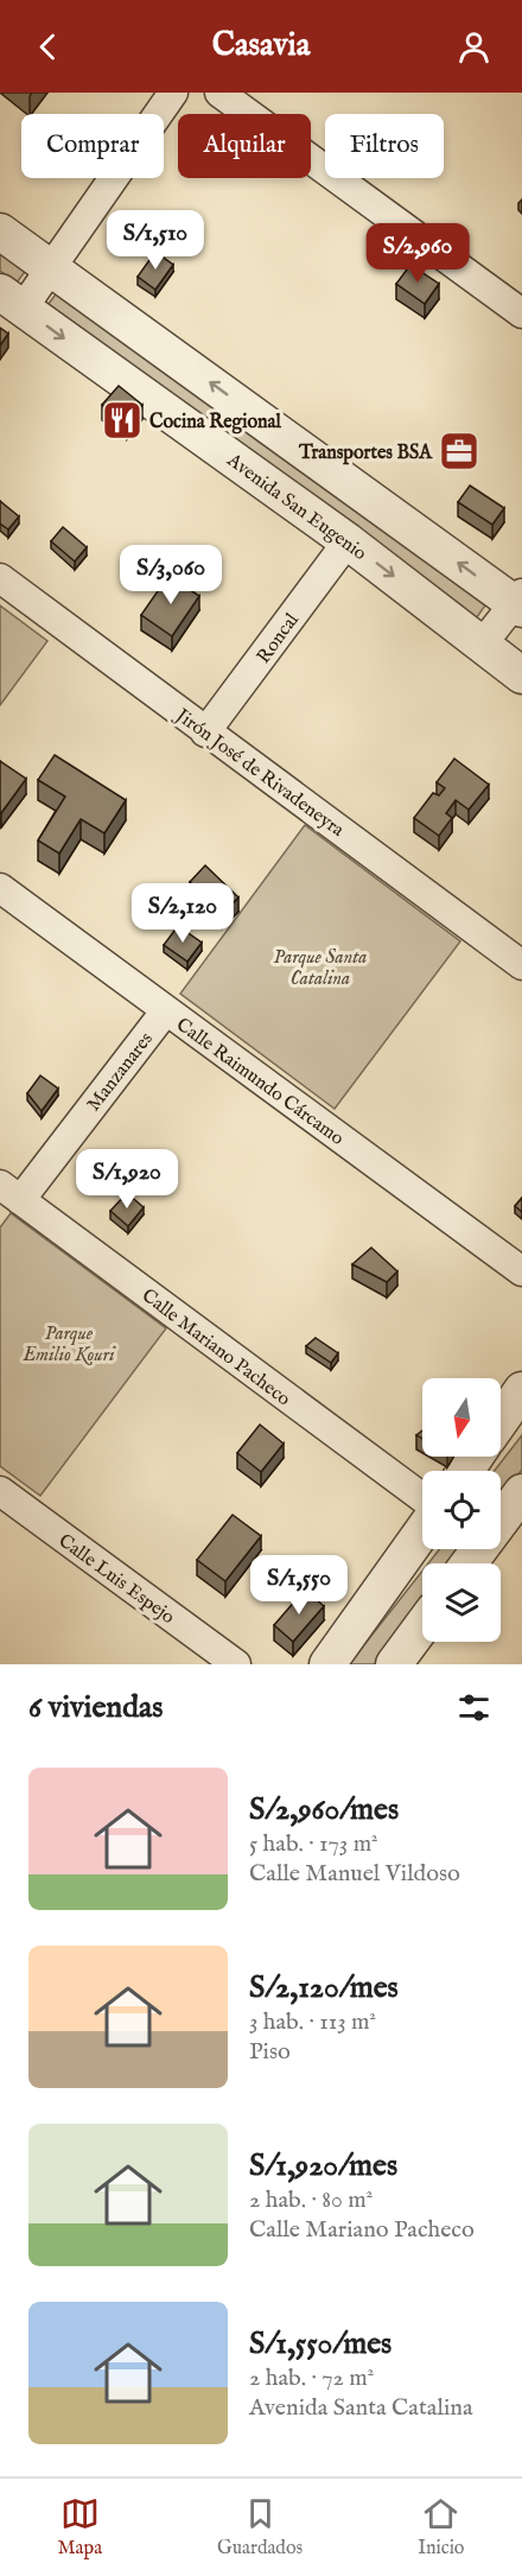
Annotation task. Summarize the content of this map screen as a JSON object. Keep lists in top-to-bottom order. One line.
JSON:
{"streets":{"street":["Avenida San Eugenio","Roncal","Jirón José de Rivadeneyra","Manzanares","Calle Raimundo Cárcamo","Calle Mariano Pacheco","Calle Luis Espejo"]},"crossings":[["Avenida San Eugenio","Roncal"],["Roncal","Jirón José de Rivadeneyra"],["Manzanares","Calle Raimundo Cárcamo"],["Manzanares","Calle Mariano Pacheco"]],"parks":["Parque Santa Catalina","Parque Emilio Kouri"],"places":{"restaurant":["Cocina Regional"],"office":["Transportes BSA"]},"north":"bottom","page":{"header":"Casavia","chip":["Comprar","Alquilar","Filtros"],"price":["S/1,510","S/2,960","S/3,060","S/2,120","S/1,920","S/1,550"],"heading":"6 viviendas","list":[{"name":"S/2,960/mes","note":"5 hab. · 173 m² · Calle Manuel Vildoso"},{"name":"S/2,120/mes","note":"3 hab. · 113 m² · Piso"},{"name":"S/1,920/mes","note":"2 hab. · 80 m² · Calle Mariano Pacheco"},{"name":"S/1,550/mes","note":"2 hab. · 72 m² · Avenida Santa Catalina"}],"tabs":["Mapa","Guardados","Inicio"]}}
